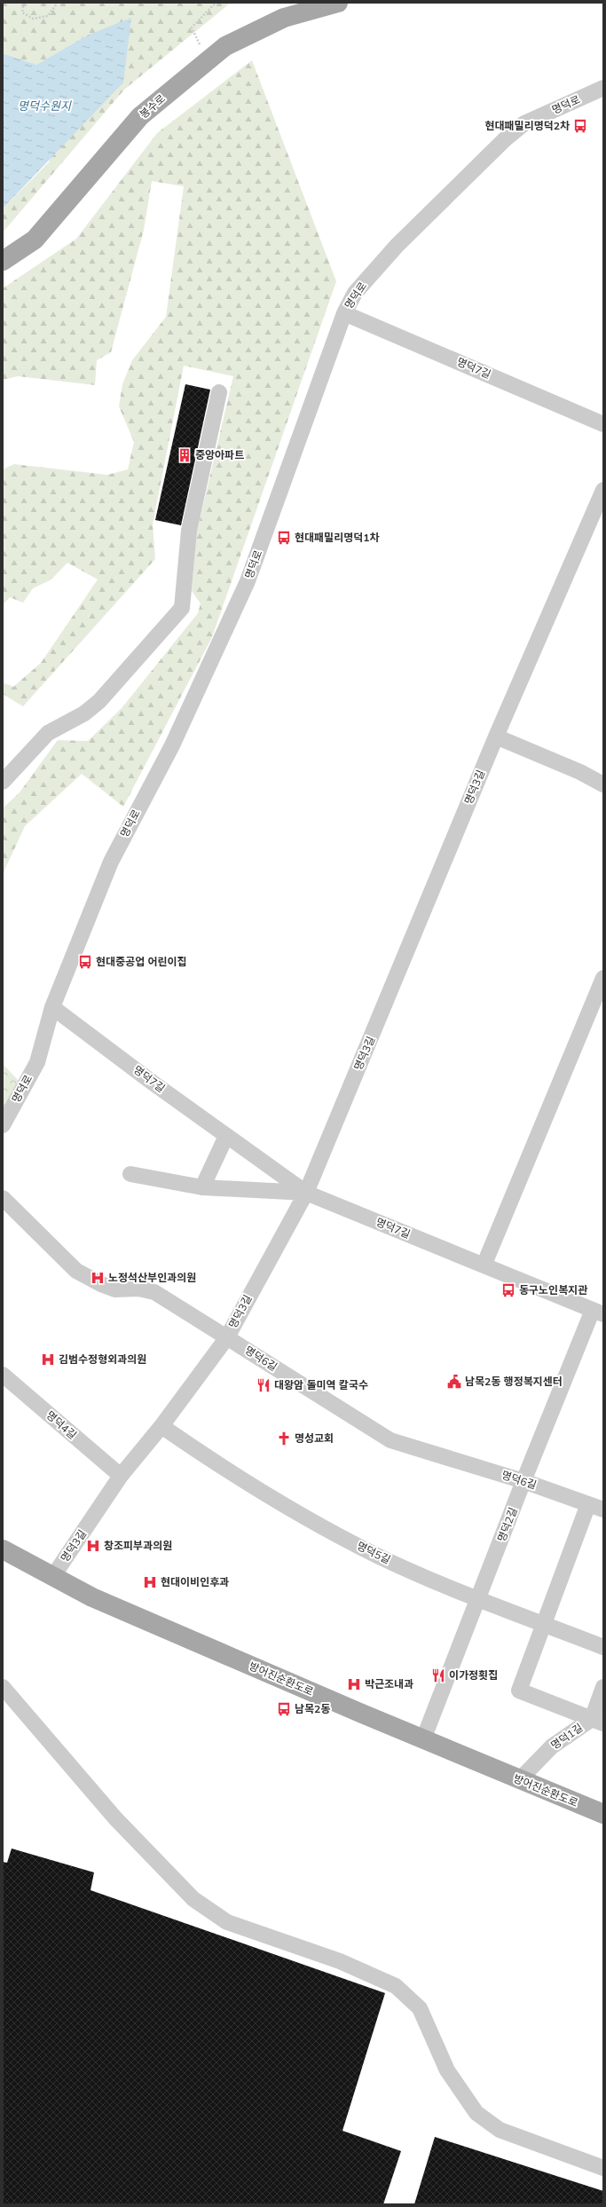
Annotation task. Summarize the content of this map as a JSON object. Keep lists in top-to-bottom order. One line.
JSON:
{"streets":{"main road":["봉수로","방어진순환도로"],"street":["명덕로","명덕7길","명덕3길","명덕6길","명덕4길","명덕2길","명덕5길","명덕1길"]},"crossings":[["명덕로","명덕7길"],["명덕7길","명덕3길"],["명덕3길","명덕6길"],["명덕3길","명덕4길"],["명덕3길","명덕5길"],["명덕3길","방어진순환도로"],["명덕6길","명덕2길"],["명덕2길","명덕5길"],["명덕2길","방어진순환도로"],["방어진순환도로","명덕1길"]],"water":["명덕수원지"],"places":{"bus stop":["현대패밀리명덕2차","현대패밀리명덕1차","현대중공업 어린이집","동구노인복지관","남목2동"],"building":["중앙아파트"],"hospital":["노정석산부인과의원","김범수정형외과의원","창조피부과의원","현대이비인후과","박근조내과"],"public building":["남목2동 행정복지센터"],"restaurant":["대왕암 돌미역 칼국수","이가정횟집"],"church":["명성교회"]}}
